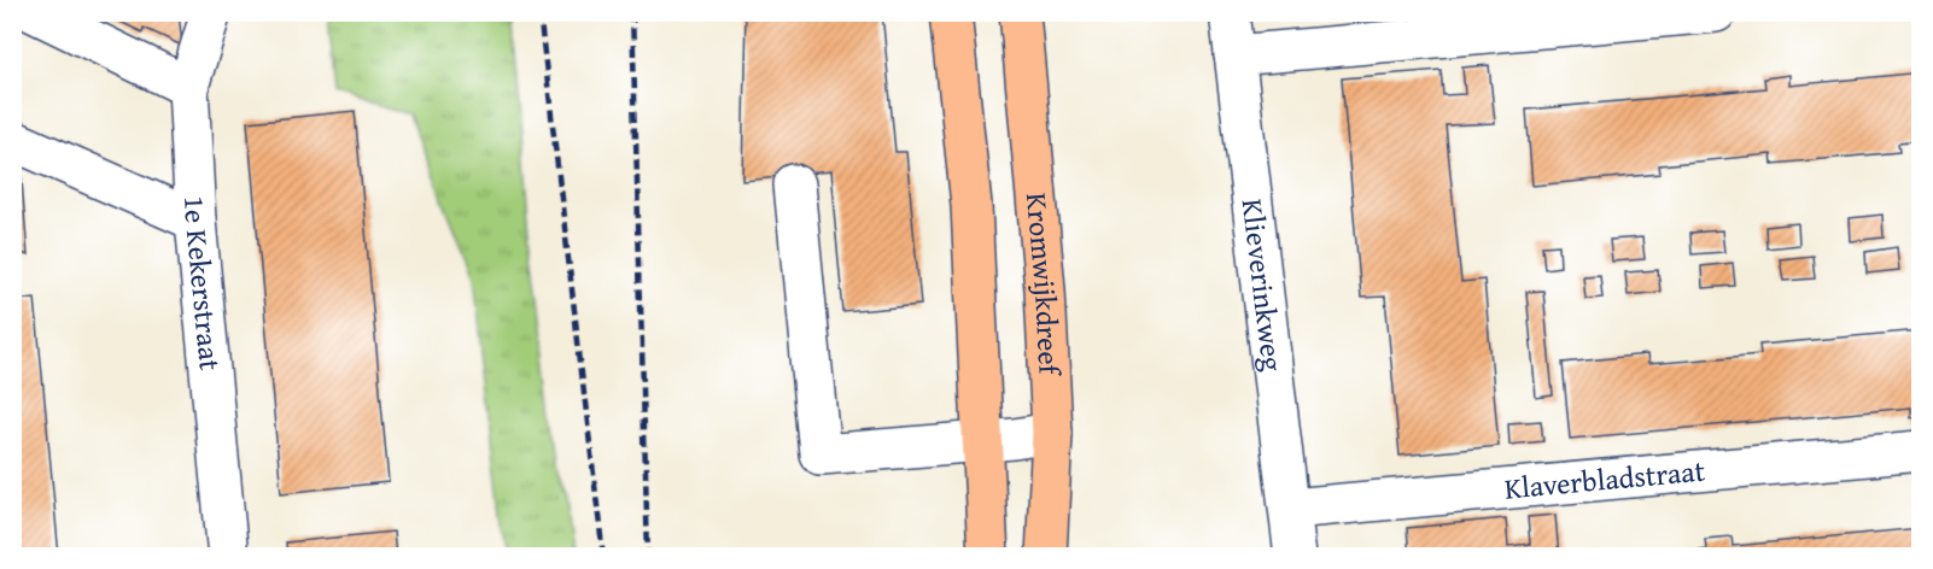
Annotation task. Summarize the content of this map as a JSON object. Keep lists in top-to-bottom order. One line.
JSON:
{"streets":{"main road":["Kromwijkdreef"],"street":["1e Kekerstraat","Klieverinkweg","Klaverbladstraat"]},"crossings":[["Klieverinkweg","Klaverbladstraat"]]}
